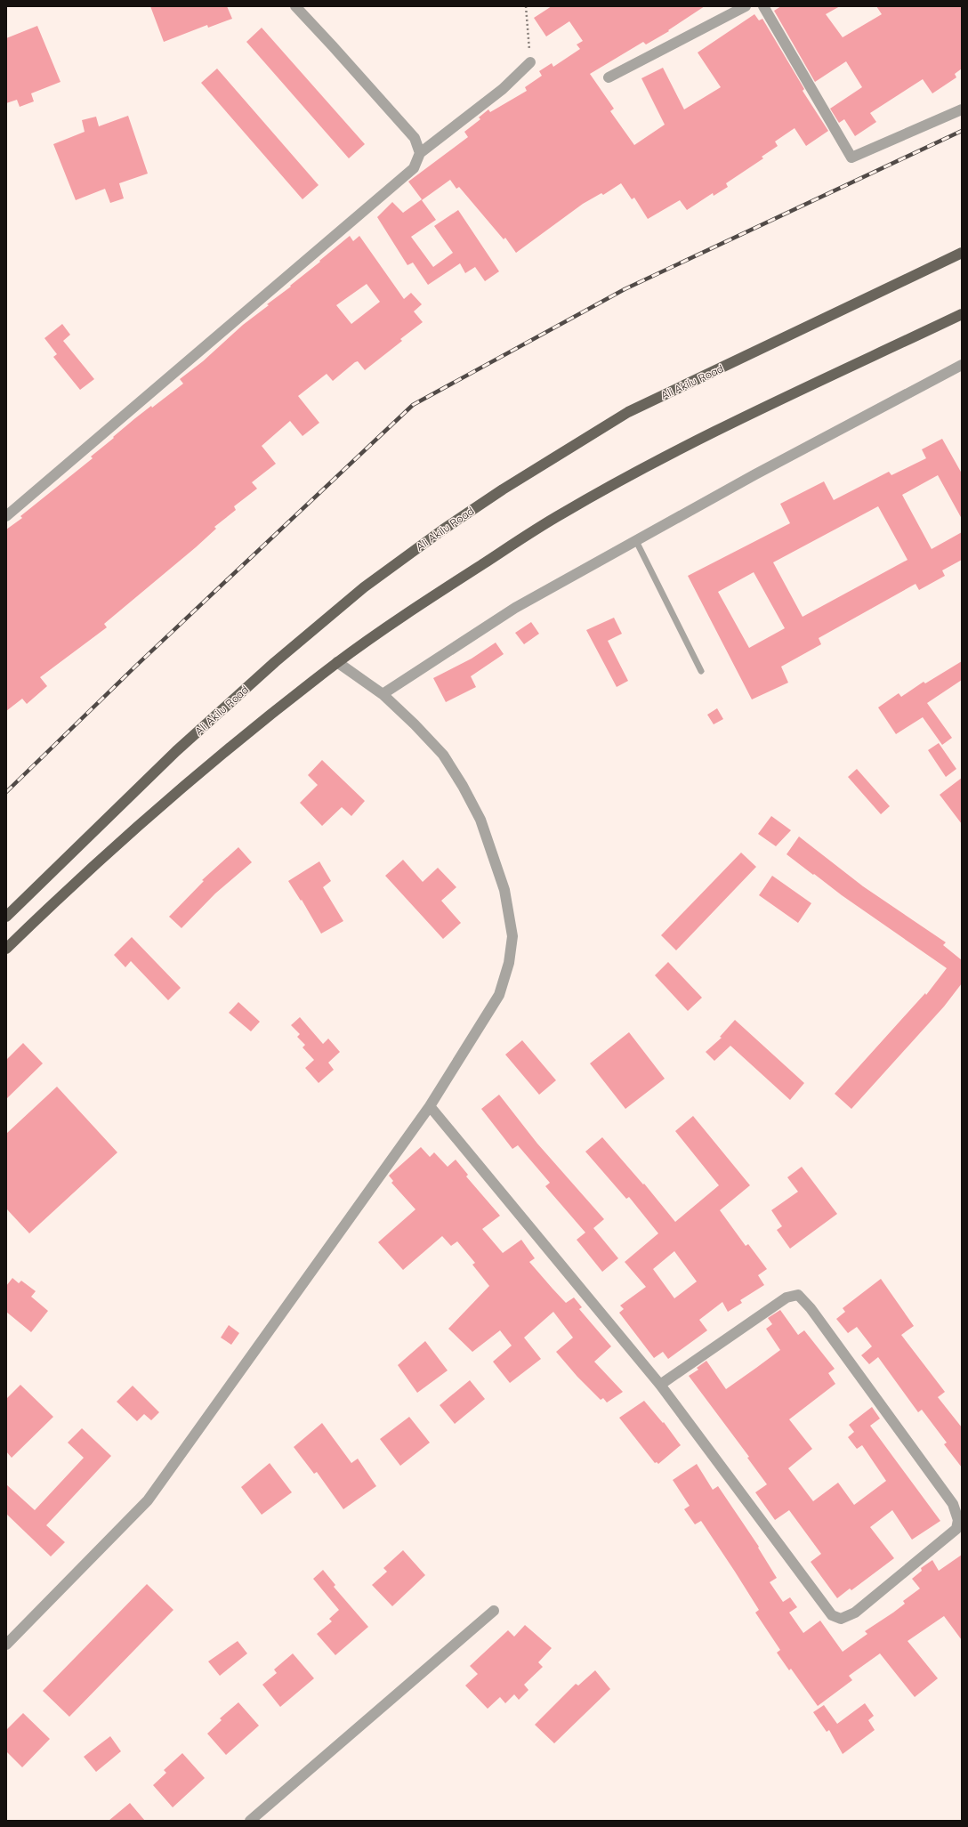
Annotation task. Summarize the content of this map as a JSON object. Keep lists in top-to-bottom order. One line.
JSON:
{"streets":{"main road":["Ali Akilu Road"]}}
